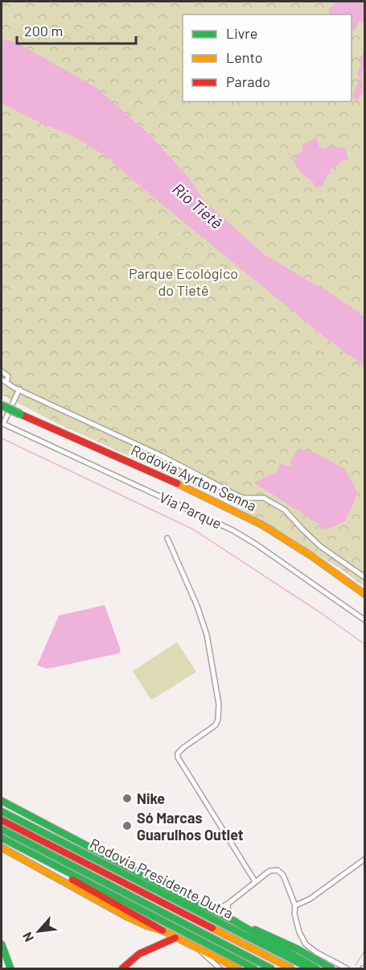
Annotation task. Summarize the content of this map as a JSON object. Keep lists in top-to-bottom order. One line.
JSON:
{"streets":{"main road":["Rodovia Ayrton Senna","Rodovia Presidente Dutra"],"street":["Via Parque"]},"water":["Rio Tietê"],"parks":["Parque Ecológico do Tietê"],"places":["Nike","Só Marcas Guarulhos Outlet"],"legend":["Livre","Lento","Parado"],"scale_bar":"200 m","north":"bottom left"}
